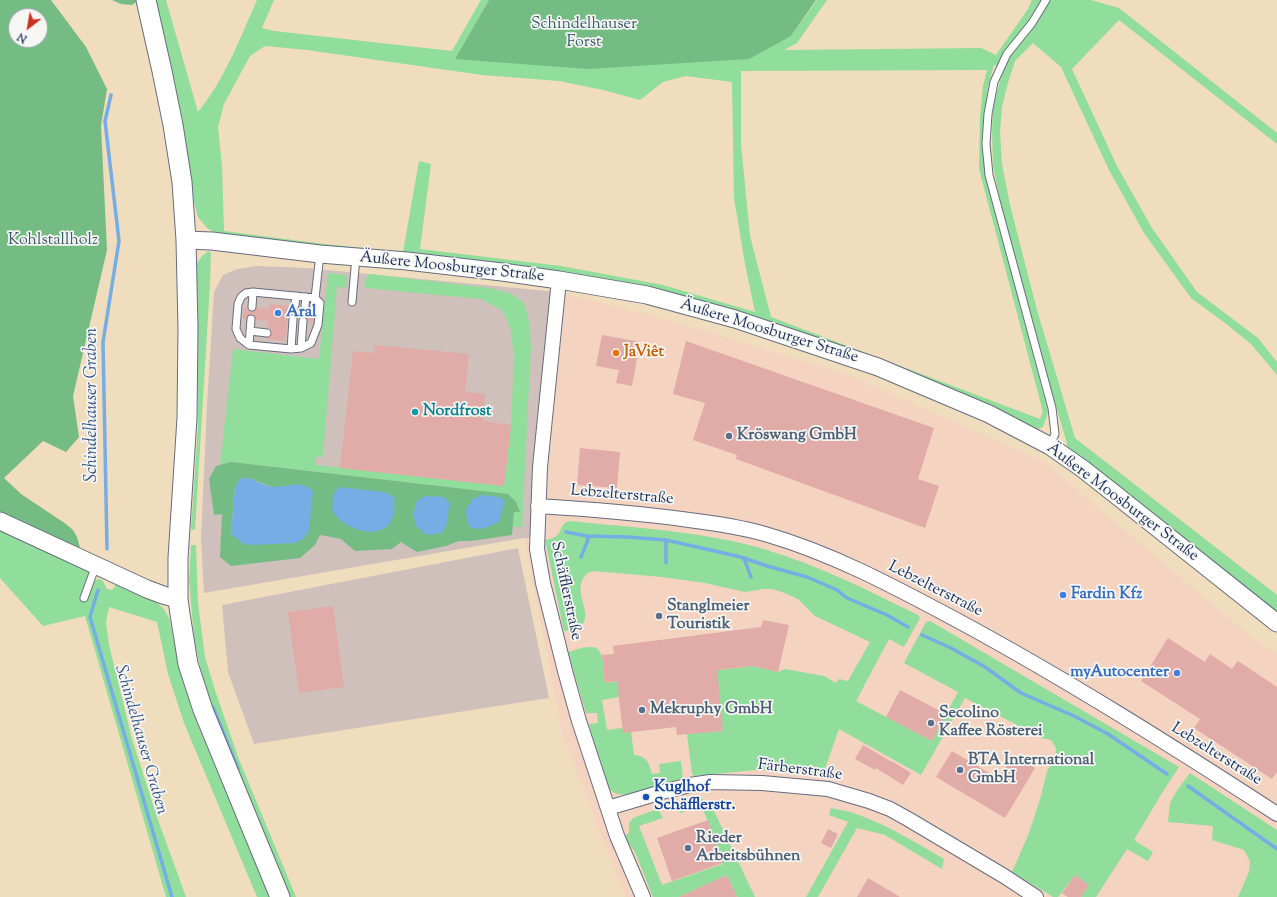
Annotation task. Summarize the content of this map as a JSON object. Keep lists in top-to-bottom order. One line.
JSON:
{"streets":{"street":["Äußere Moosburger Straße","Lebzelterstraße","Schäfflerstraße","Färberstraße"]},"crossings":[["Äußere Moosburger Straße","Schäfflerstraße"],["Lebzelterstraße","Schäfflerstraße"],["Schäfflerstraße","Färberstraße"]],"water":["Schindelhauser Graben"],"parks":["Schindelhauser Forst","Kohlstallholz"],"places":["Aral","JaViêt","Nordfrost","Kröswang GmbH","Fardin Kfz","Stanglmeier Touristik","myAutocenter","Mekruphy GmbH","Secolino Kaffee Rösterei","BTA International GmbH","Kuglhof Schäfflerstr.","Rieder Arbeitsbühnen"],"north":"bottom left"}
